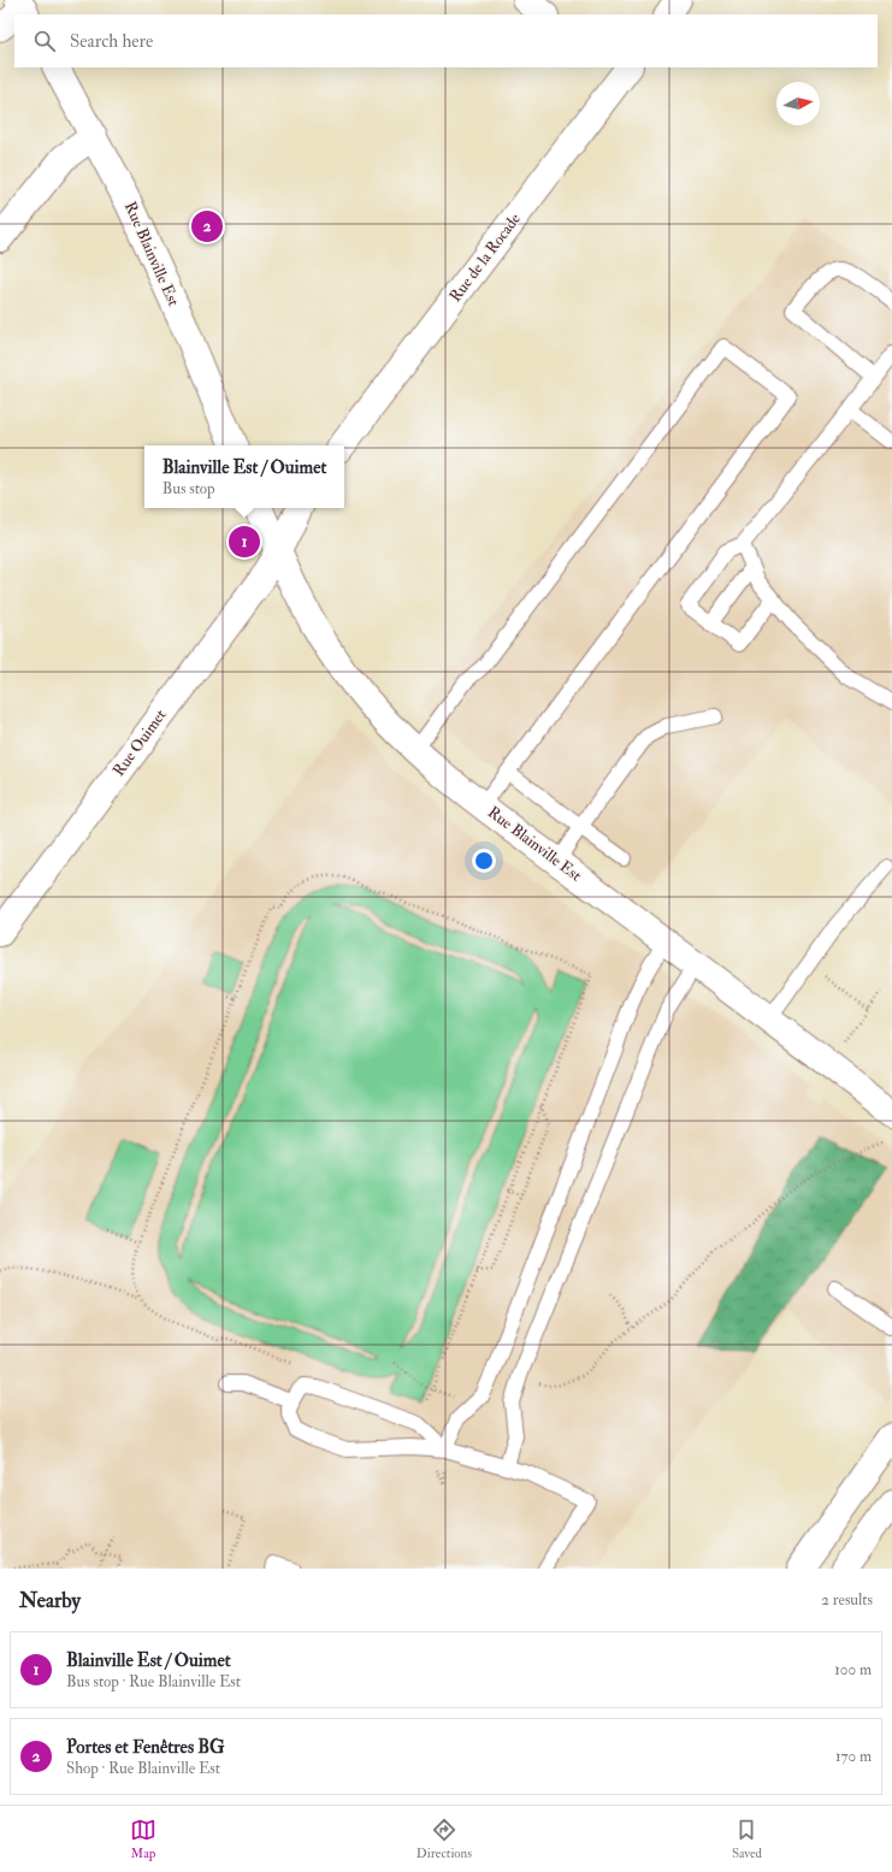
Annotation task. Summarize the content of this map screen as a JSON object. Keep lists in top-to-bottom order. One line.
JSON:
{"streets":{"street":["Rue Blainville Est","Rue de la Rocade","Rue Ouimet"]},"crossings":[["Rue Blainville Est","Rue Ouimet"]],"north":"right","page":{"search":"Search here","pins":["2","1"],"popup":["Blainville Est / Ouimet","Bus stop"],"heading":["Nearby","2 results"],"list":[{"mark":"1","name":"Blainville Est / Ouimet","note":"Bus stop · Rue Blainville Est","value":"100 m"},{"mark":"2","name":"Portes et Fenêtres BG","note":"Shop · Rue Blainville Est","value":"170 m"}],"nav":["Map","Directions","Saved"]}}
